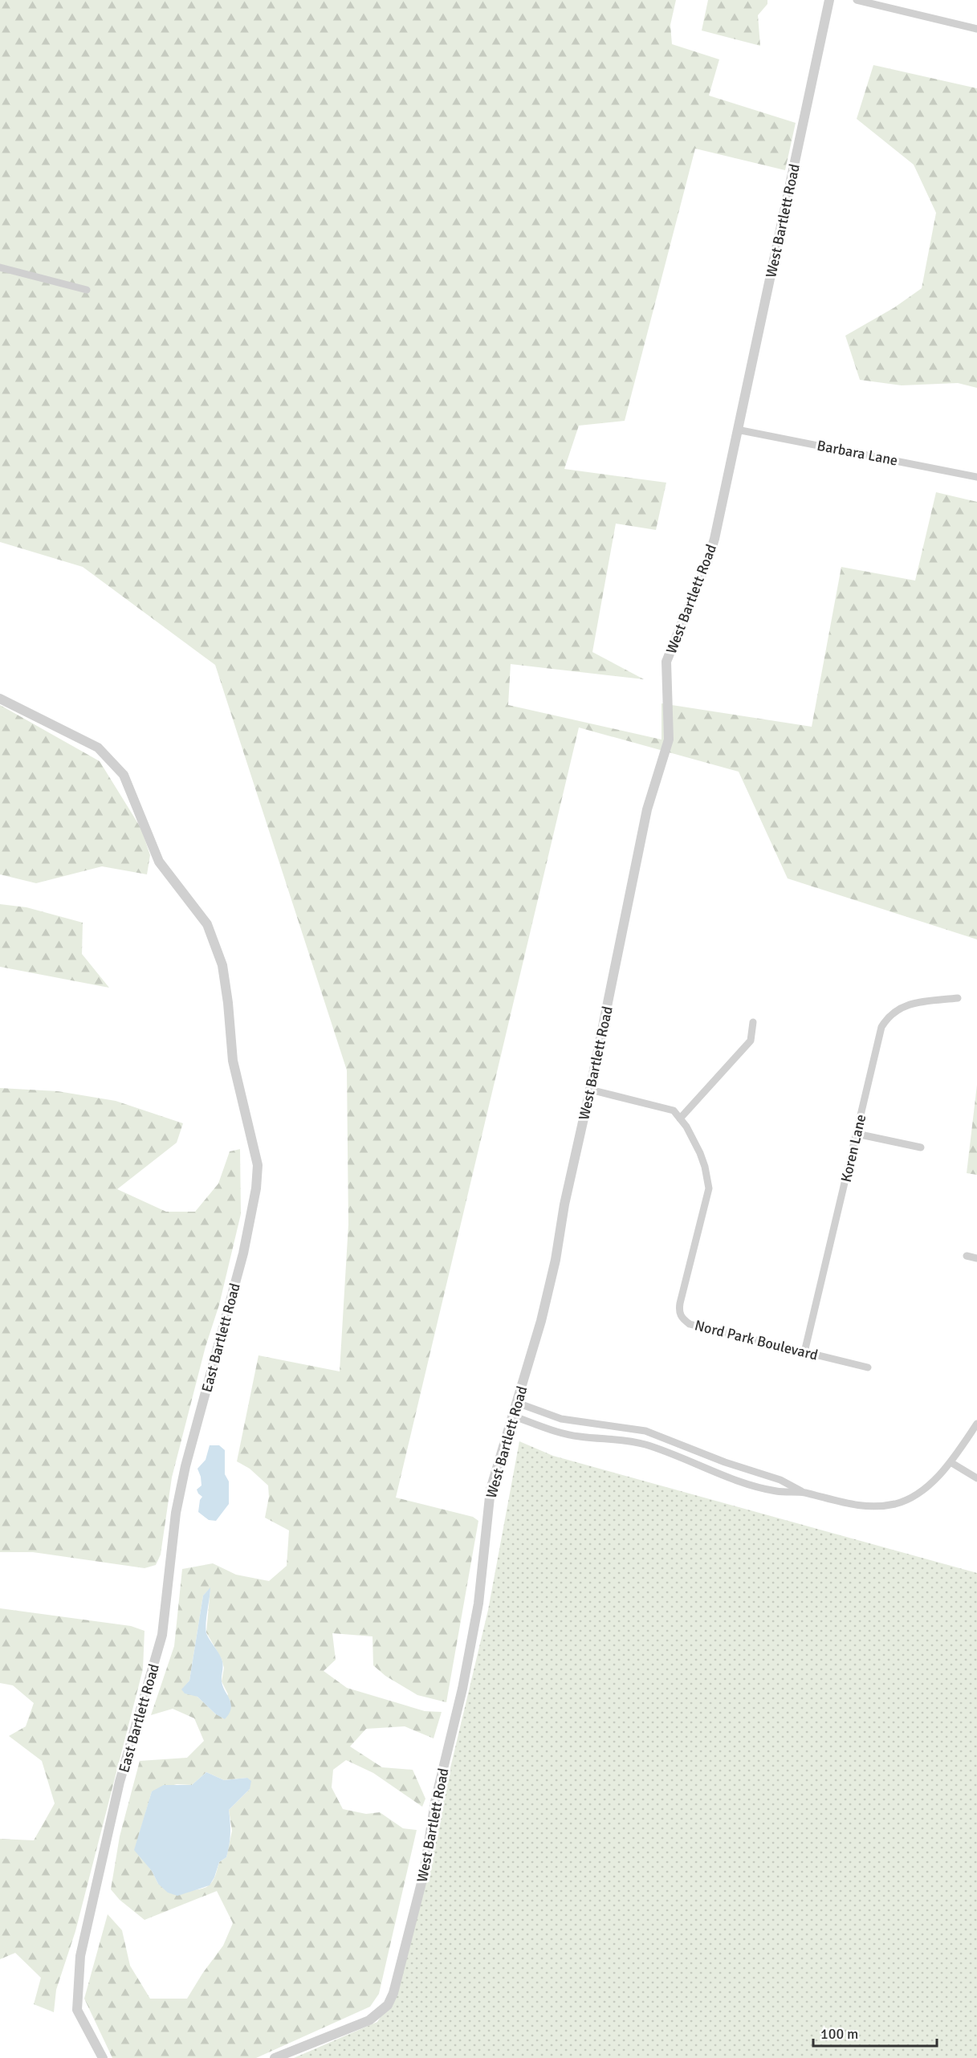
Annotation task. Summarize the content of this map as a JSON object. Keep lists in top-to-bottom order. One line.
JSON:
{"streets":{"street":["West Bartlett Road","Barbara Lane","Koren Lane","East Bartlett Road","Nord Park Boulevard"]},"crossings":[["West Bartlett Road","Barbara Lane"],["West Bartlett Road","Nord Park Boulevard"],["Koren Lane","Nord Park Boulevard"]],"scale_bar":"100 m"}
